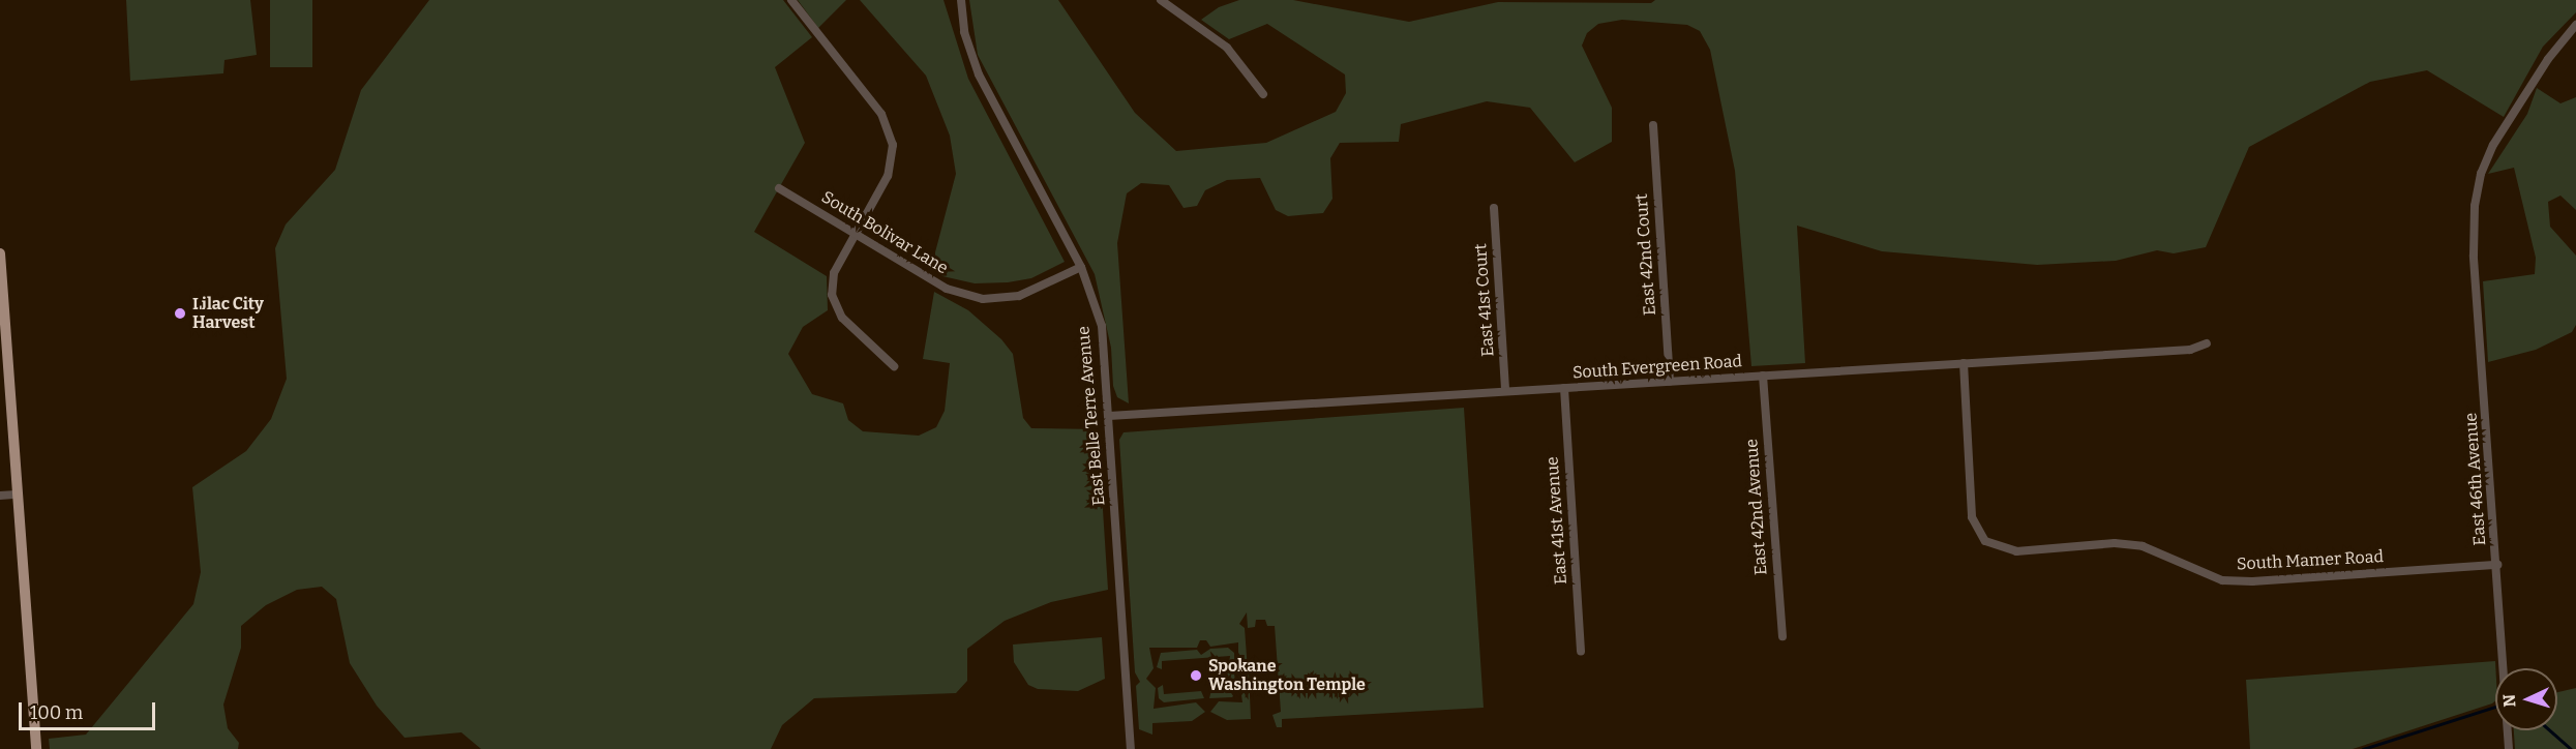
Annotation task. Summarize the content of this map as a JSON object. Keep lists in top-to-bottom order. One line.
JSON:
{"streets":{"street":["South Bolivar Lane","East 42nd Court","East 41st Court","South Evergreen Road","East Belle Terre Avenue","East 46th Avenue","East 42nd Avenue","East 41st Avenue","South Mamer Road"]},"crossings":[["South Bolivar Lane","East Belle Terre Avenue"],["East 42nd Court","South Evergreen Road"],["East 41st Court","South Evergreen Road"],["South Evergreen Road","East Belle Terre Avenue"],["South Evergreen Road","East 42nd Avenue"],["South Evergreen Road","East 41st Avenue"],["South Evergreen Road","South Mamer Road"],["East 46th Avenue","South Mamer Road"]],"places":["Lilac City Harvest","Spokane Washington Temple"],"scale_bar":"100 m","north":"left"}
